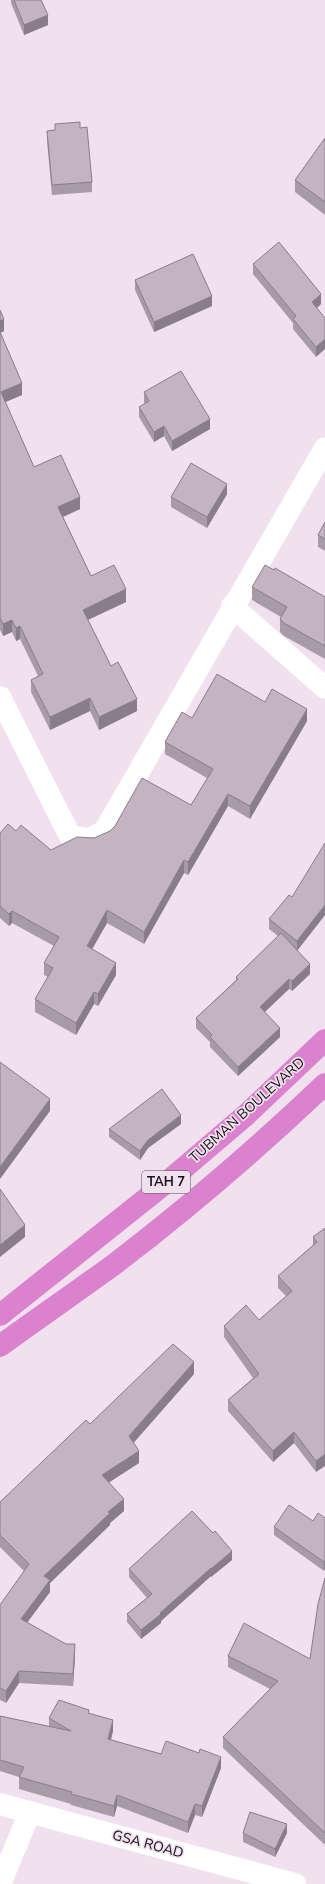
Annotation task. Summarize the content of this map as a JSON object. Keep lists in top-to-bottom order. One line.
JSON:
{"streets":{"highway":["TUBMAN BOULEVARD","TAH 7"],"street":["GSA ROAD"]}}
